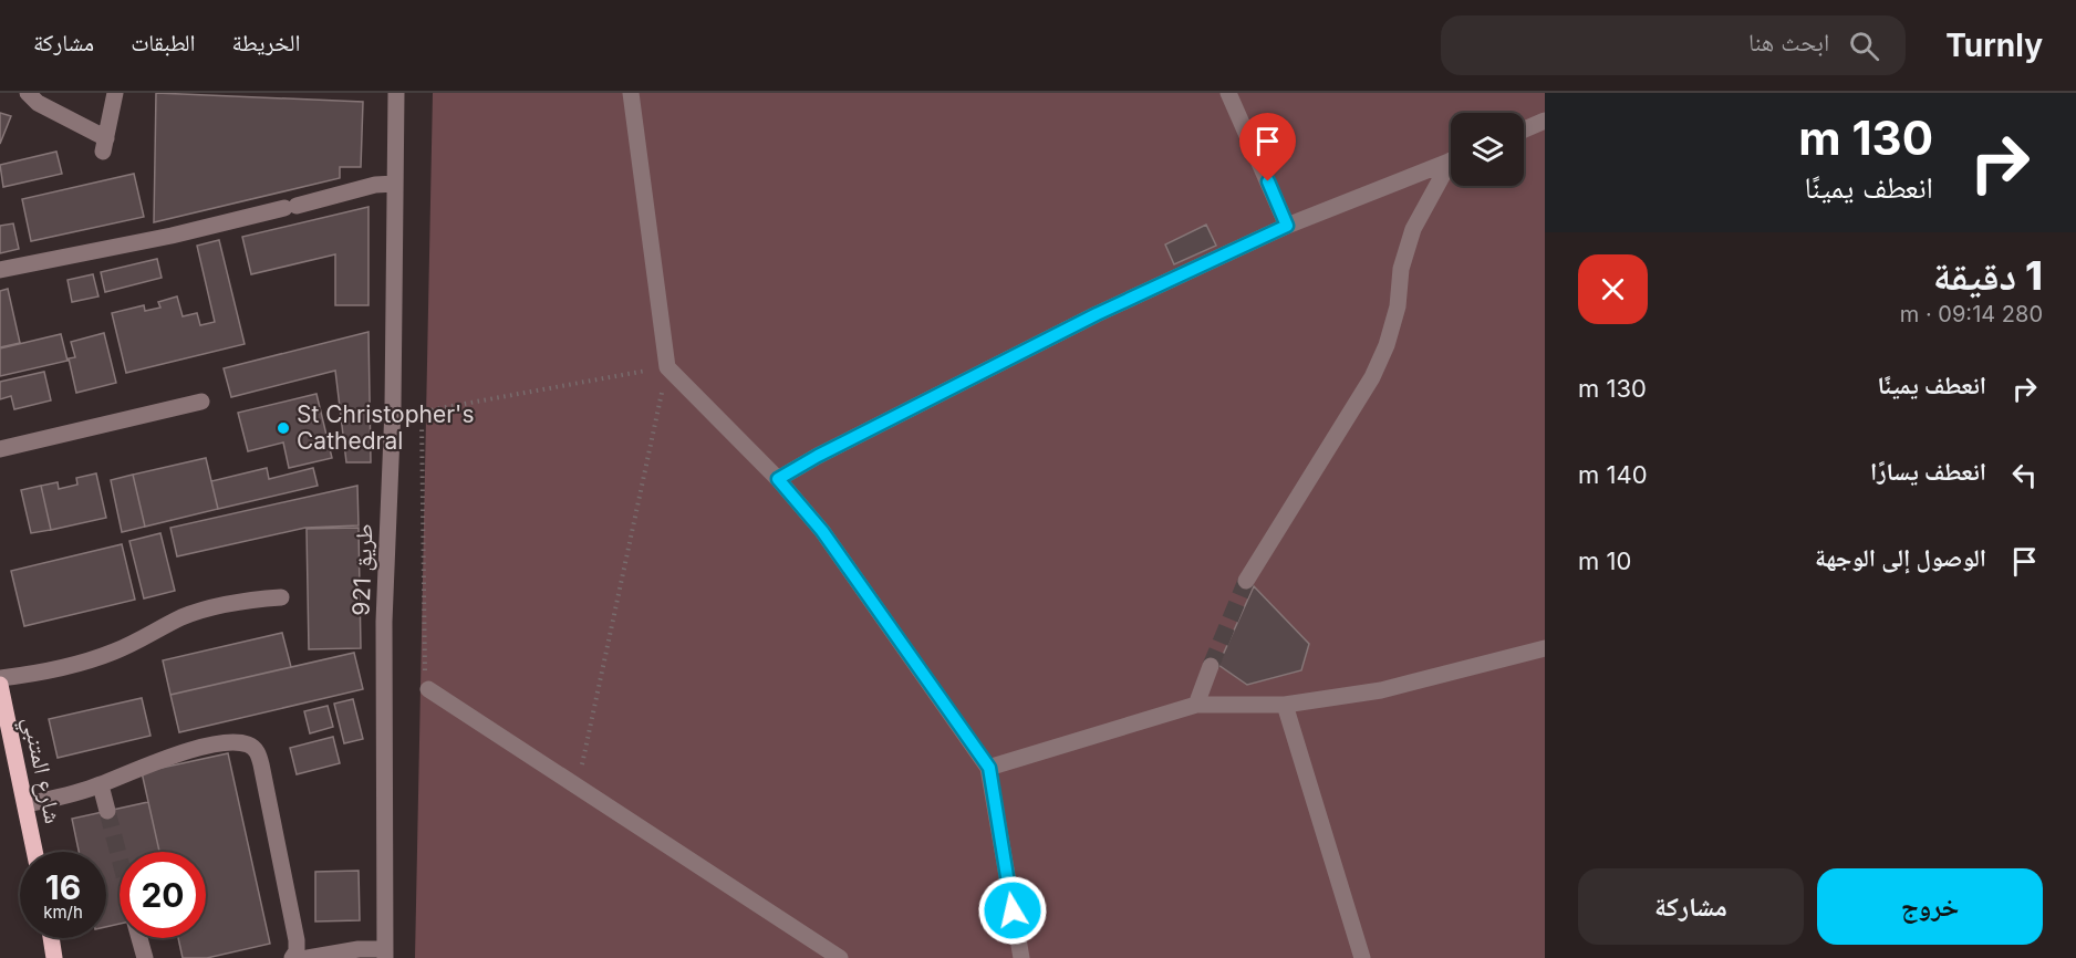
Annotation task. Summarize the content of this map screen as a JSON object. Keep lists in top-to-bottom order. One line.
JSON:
{"streets":{"main road":["شارع المتنبي"],"street":["طريق 921"]},"places":["St Christopher's Cathedral"],"page":{"header":"Turnly","search":"ابحث هنا","nav":["الخريطة","الطبقات","مشاركة"],"turn":["130 m","انعطف يمينًا"],"heading":["1 دقيقة","280 m · 09:14"],"list":[{"name":"انعطف يمينًا","value":"130 m"},{"name":"انعطف يسارًا","value":"140 m"},{"name":"الوصول إلى الوجهة","value":"10 m"}],"speed":"16 km/h","limit":"20","buttons":["خروج","مشاركة"]}}
